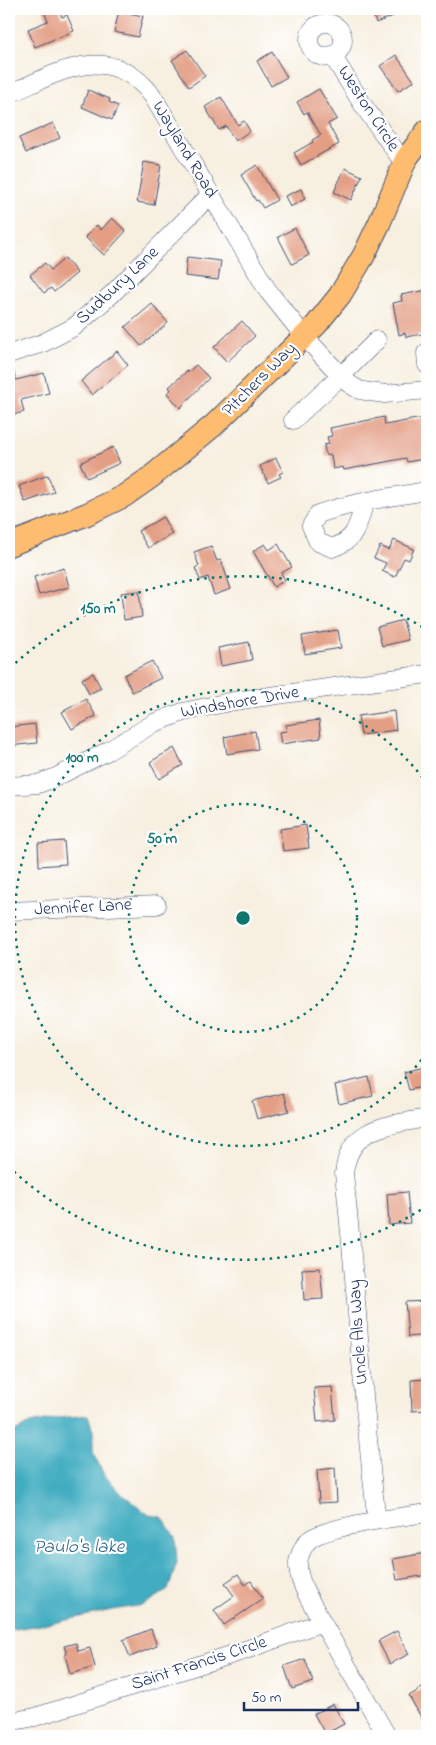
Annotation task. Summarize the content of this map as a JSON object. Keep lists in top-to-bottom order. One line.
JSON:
{"streets":{"main road":["Pitchers Way"],"street":["Weston Circle","Wayland Road","Sudbury Lane","Windshore Drive","Jennifer Lane","Uncle Als Way","Saint Francis Circle"]},"crossings":[["Weston Circle","Pitchers Way"],["Wayland Road","Sudbury Lane"],["Wayland Road","Pitchers Way"]],"water":["Paulo's lake"],"scale_bar":"50 m","rings":["150 m","100 m","50 m"]}
